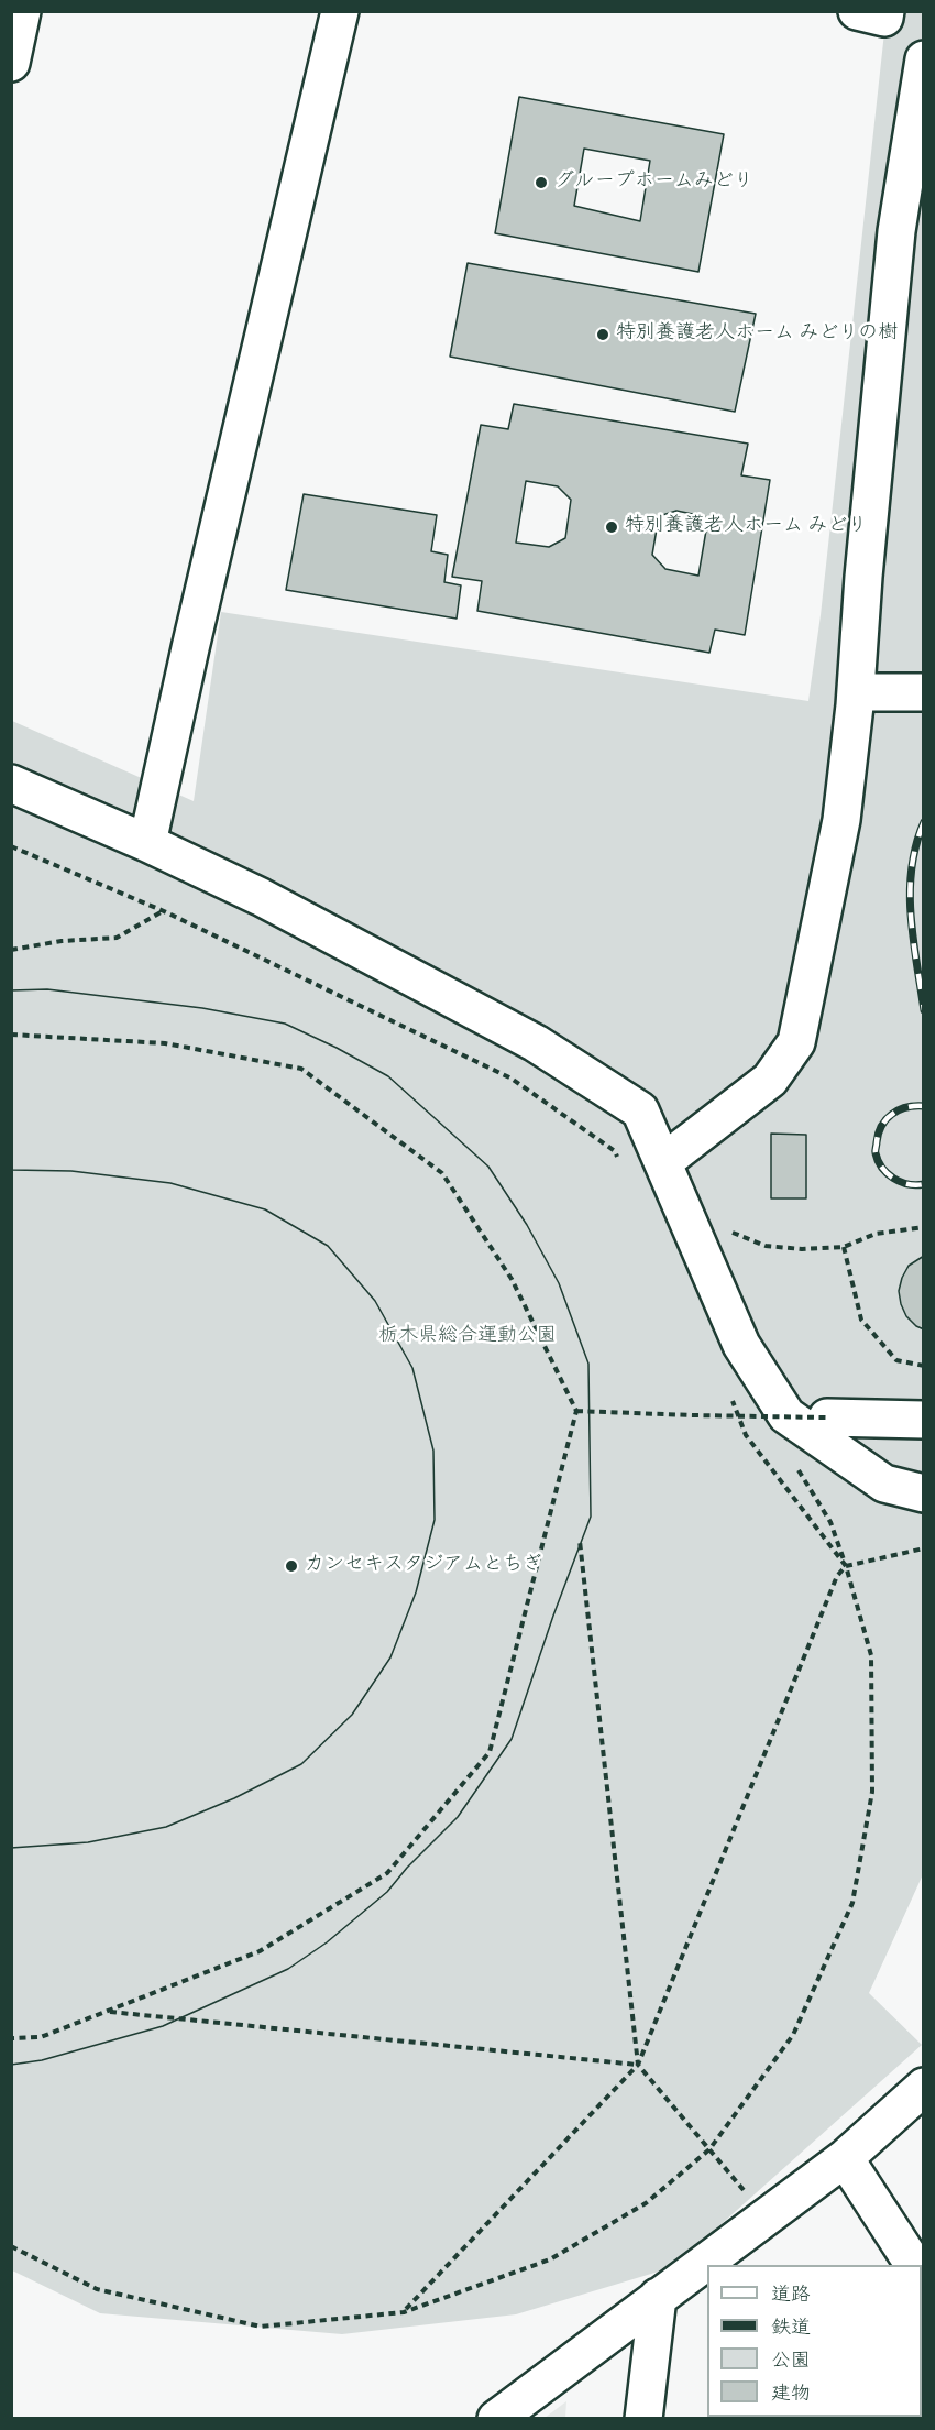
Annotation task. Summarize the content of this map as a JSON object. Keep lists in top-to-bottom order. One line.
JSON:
{"parks":["栃木県総合運動公園"],"places":["グループホームみどり","特別養護老人ホーム みどりの樹","特別養護老人ホーム みどり","カンセキスタジアムとちぎ"],"legend":["道路","鉄道","公園","建物"]}
